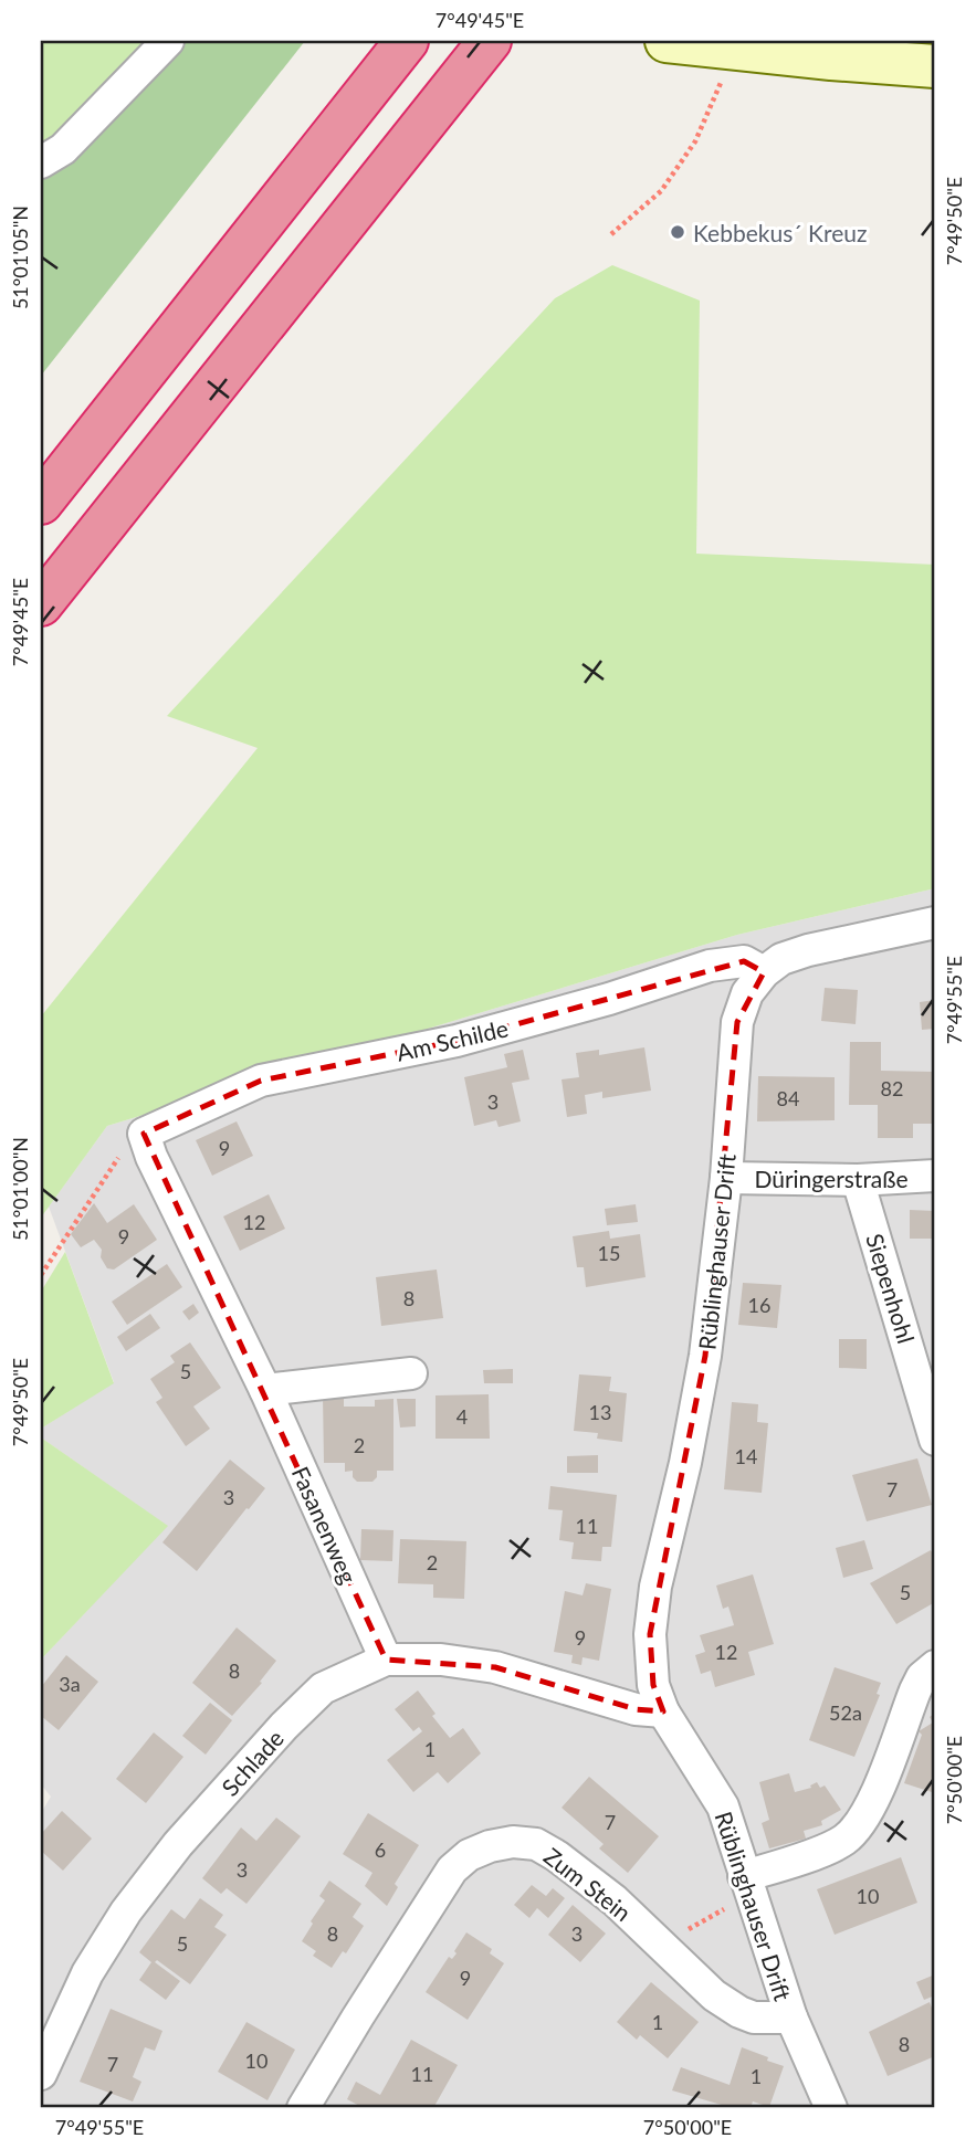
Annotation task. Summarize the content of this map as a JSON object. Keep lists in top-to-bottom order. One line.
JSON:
{"streets":{"street":["Am Schilde","Düringerstraße","Rüblinghauser Drift","Siepenhohl","Fasanenweg","Schlade","Zum Stein"]},"crossings":[["Am Schilde","Rüblinghauser Drift"],["Am Schilde","Fasanenweg"],["Düringerstraße","Rüblinghauser Drift"],["Düringerstraße","Siepenhohl"],["Rüblinghauser Drift","Schlade"],["Rüblinghauser Drift","Zum Stein"],["Fasanenweg","Schlade"]],"places":["Kebbekus´ Kreuz"],"house_numbers":["82","84","3","9","12","9","15","8","16","5","13","4","2","14","7","3","11","2","5","9","12","8","3a","52a","1","7","6","3","10","8","3","5","9","1","8","10","7","11","1"],"coordinates":["7°49'45\"E","7°49'50\"E","51°01'05\"N","7°49'55\"E","51°01'00\"N","7°50'00\"E"]}
